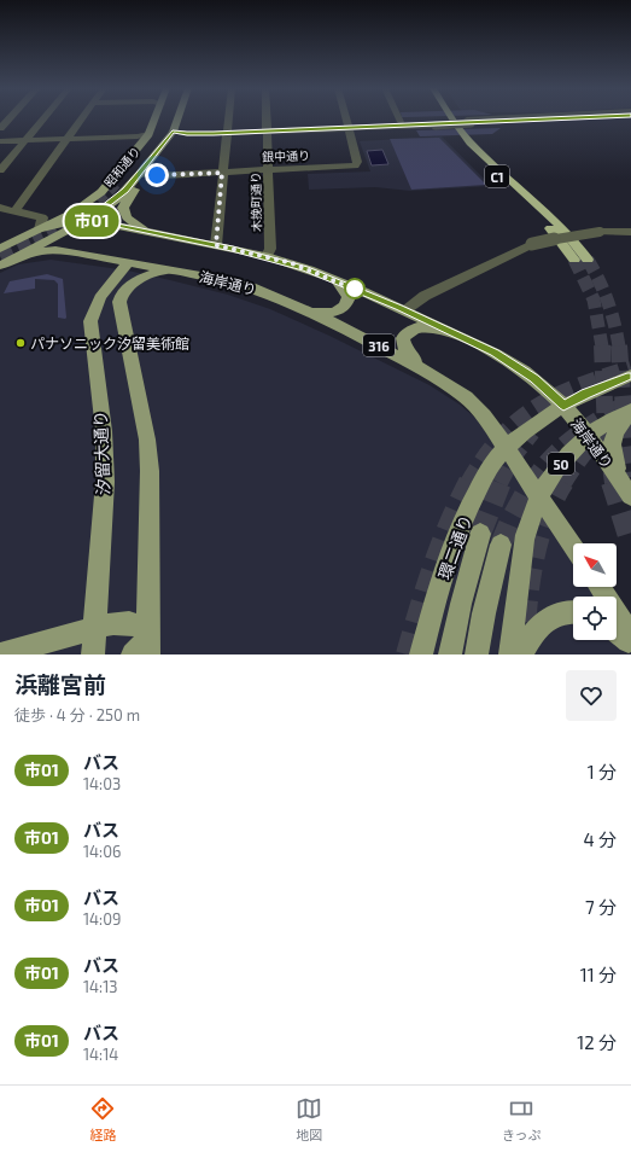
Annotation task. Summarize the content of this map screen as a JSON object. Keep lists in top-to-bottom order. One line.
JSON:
{"streets":{"highway":["C1"],"main road":["昭和通り","海岸通り","316","汐留大通り","50","環二通り"],"street":["銀中通り","木挽町通り"]},"crossings":[["銀中通り","昭和通り"],["銀中通り","木挽町通り"],["昭和通り","海岸通り"],["木挽町通り","海岸通り"],["海岸通り","汐留大通り"],["海岸通り","50"],["海岸通り","環二通り"]],"places":["パナソニック汐留美術館"],"lines":["bus line 市01"],"north":"top left","page":{"on_map":"市01","heading":["浜離宮前","徒歩 · 4 分 · 250 m"],"list":[{"mark":"市01","name":"バス","note":"14:03","value":"1 分"},{"mark":"市01","name":"バス","note":"14:06","value":"4 分"},{"mark":"市01","name":"バス","note":"14:09","value":"7 分"},{"mark":"市01","name":"バス","note":"14:13","value":"11 分"},{"mark":"市01","name":"バス","note":"14:14","value":"12 分"}],"tabs":["経路","地図","きっぷ"]}}
